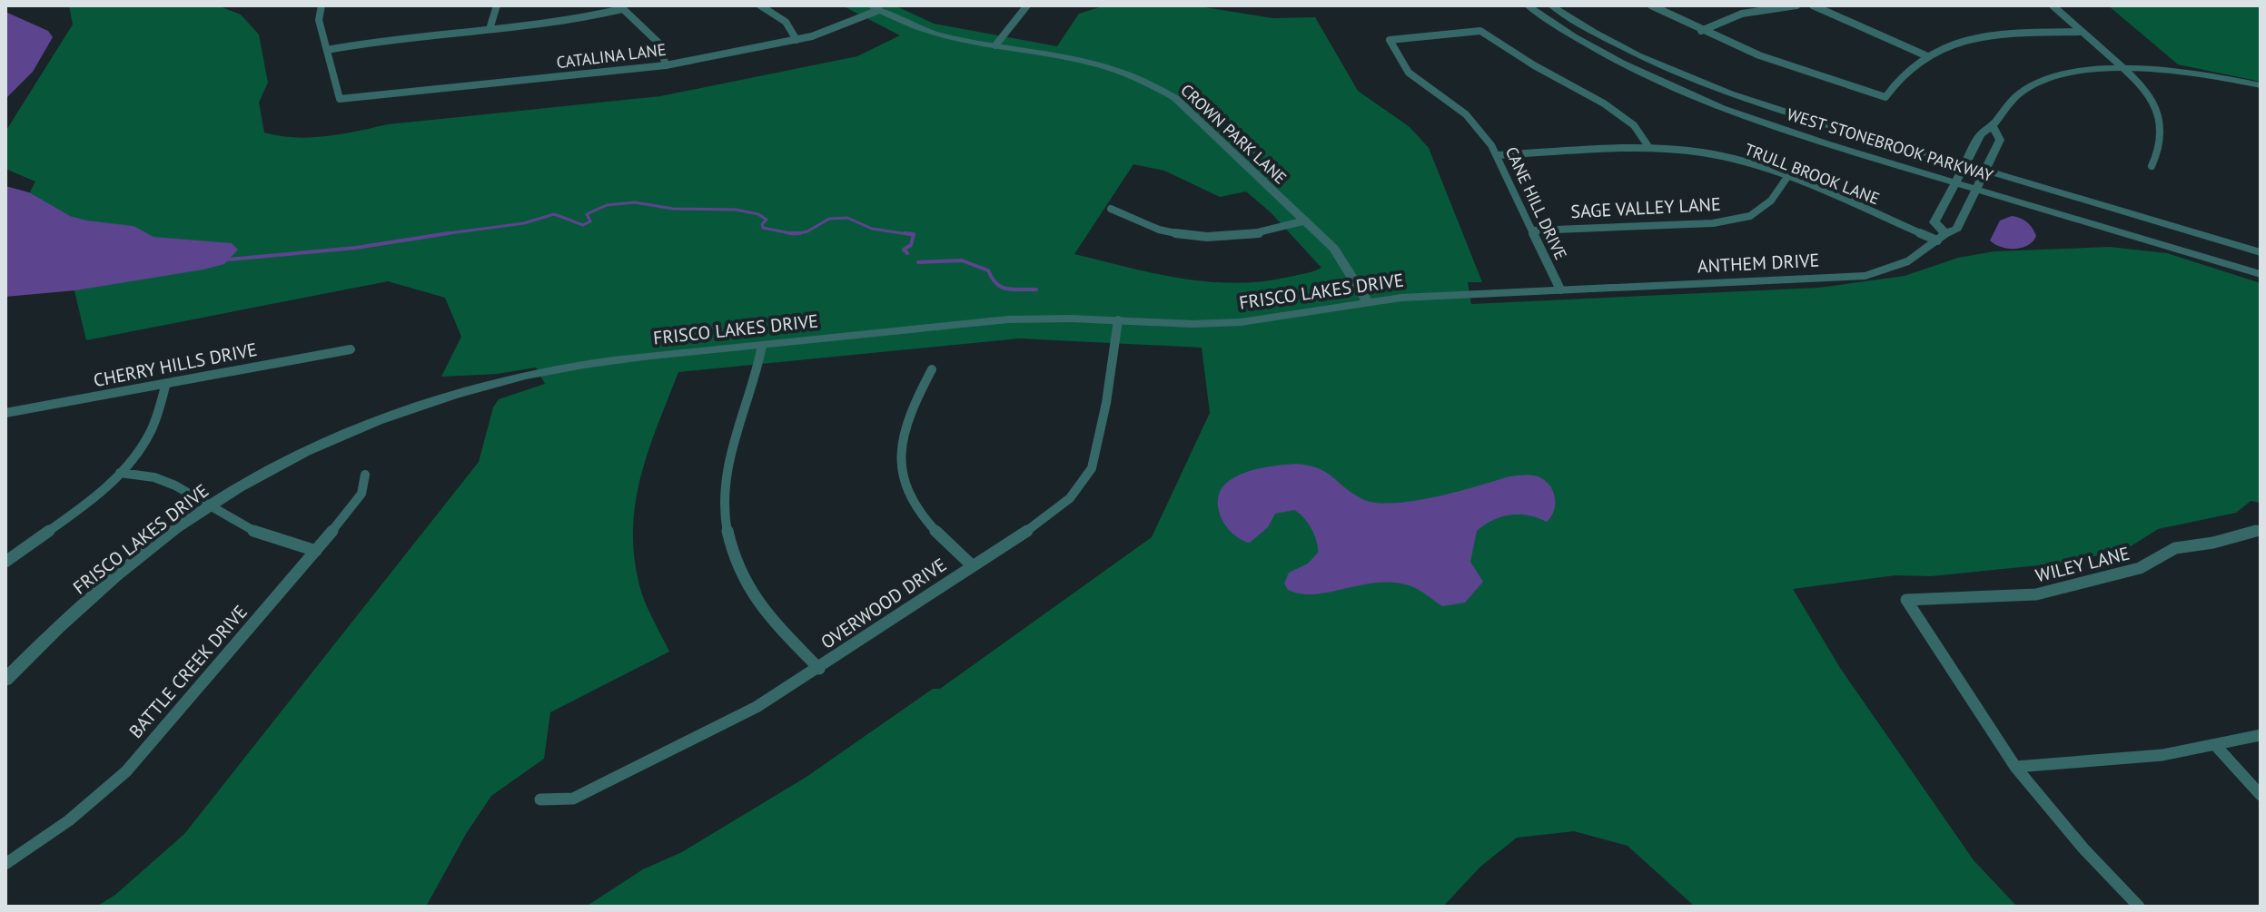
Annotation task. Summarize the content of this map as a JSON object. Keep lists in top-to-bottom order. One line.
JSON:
{"streets":{"street":["CATALINA LANE","CROWN PARK LANE","WEST STONEBROOK PARKWAY","TRULL BROOK LANE","CANE HILL DRIVE","SAGE VALLEY LANE","ANTHEM DRIVE","FRISCO LAKES DRIVE","CHERRY HILLS DRIVE","WILEY LANE","OVERWOOD DRIVE","BATTLE CREEK DRIVE"]},"crossings":[["CATALINA LANE","CROWN PARK LANE"],["CROWN PARK LANE","FRISCO LAKES DRIVE"],["WEST STONEBROOK PARKWAY","ANTHEM DRIVE"],["TRULL BROOK LANE","CANE HILL DRIVE"],["TRULL BROOK LANE","SAGE VALLEY LANE"],["TRULL BROOK LANE","ANTHEM DRIVE"],["CANE HILL DRIVE","SAGE VALLEY LANE"],["CANE HILL DRIVE","ANTHEM DRIVE"],["CANE HILL DRIVE","FRISCO LAKES DRIVE"],["ANTHEM DRIVE","FRISCO LAKES DRIVE"],["FRISCO LAKES DRIVE","OVERWOOD DRIVE"]]}
